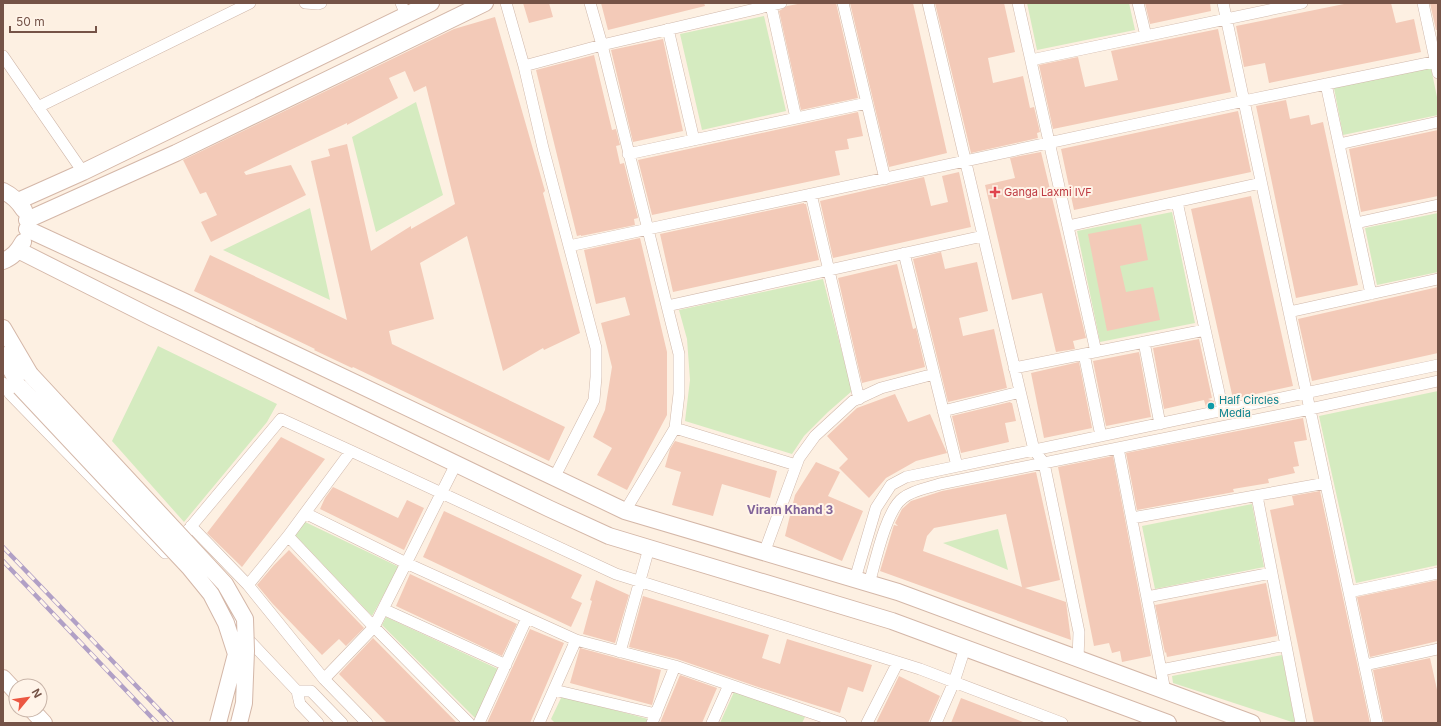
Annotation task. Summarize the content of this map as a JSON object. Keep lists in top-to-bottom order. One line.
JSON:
{"districts":["Viram Khand 3"],"places":{"health":["Ganga Laxmi IVF"],"other":["Half Circles Media"]},"scale_bar":"50 m","north":"top right"}
